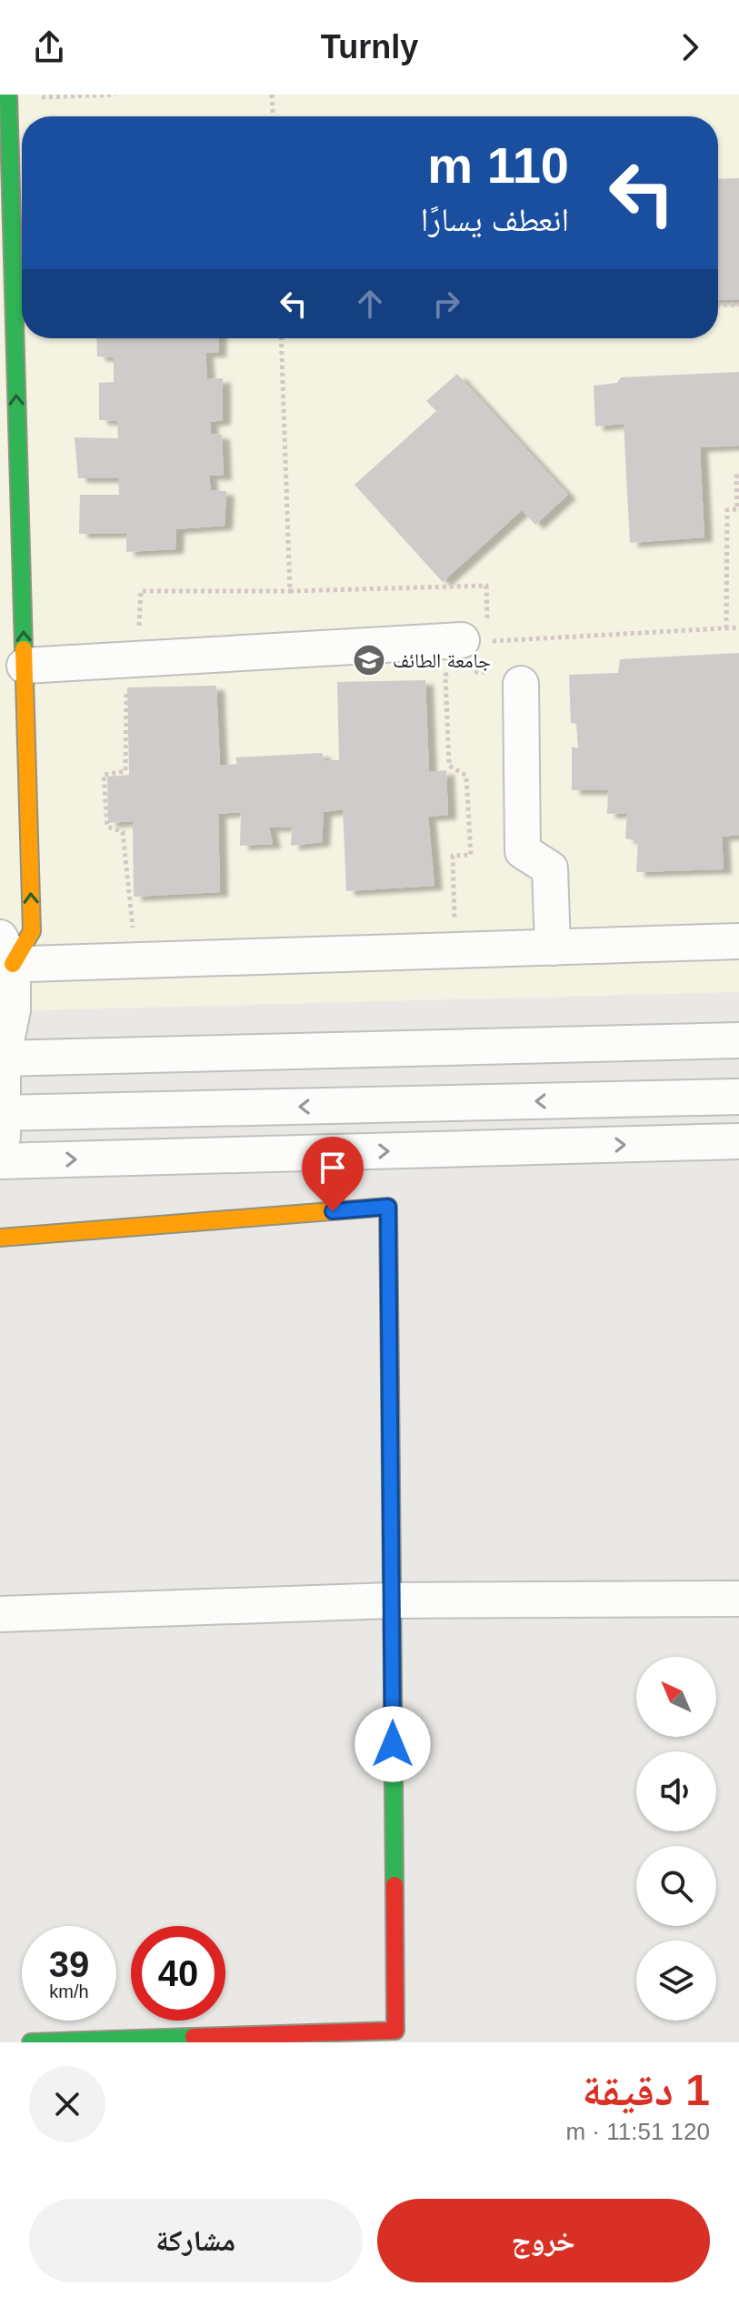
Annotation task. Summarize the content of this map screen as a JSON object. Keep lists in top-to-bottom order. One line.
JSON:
{"places":{"school or university":["جامعة الطائف"]},"north":"top left","page":{"header":"Turnly","turn":["110 m","انعطف يسارًا"],"speed":"39 km/h","limit":"40","heading":["1 دقيقة","120 m · 11:51"],"buttons":["خروج","مشاركة"]}}
